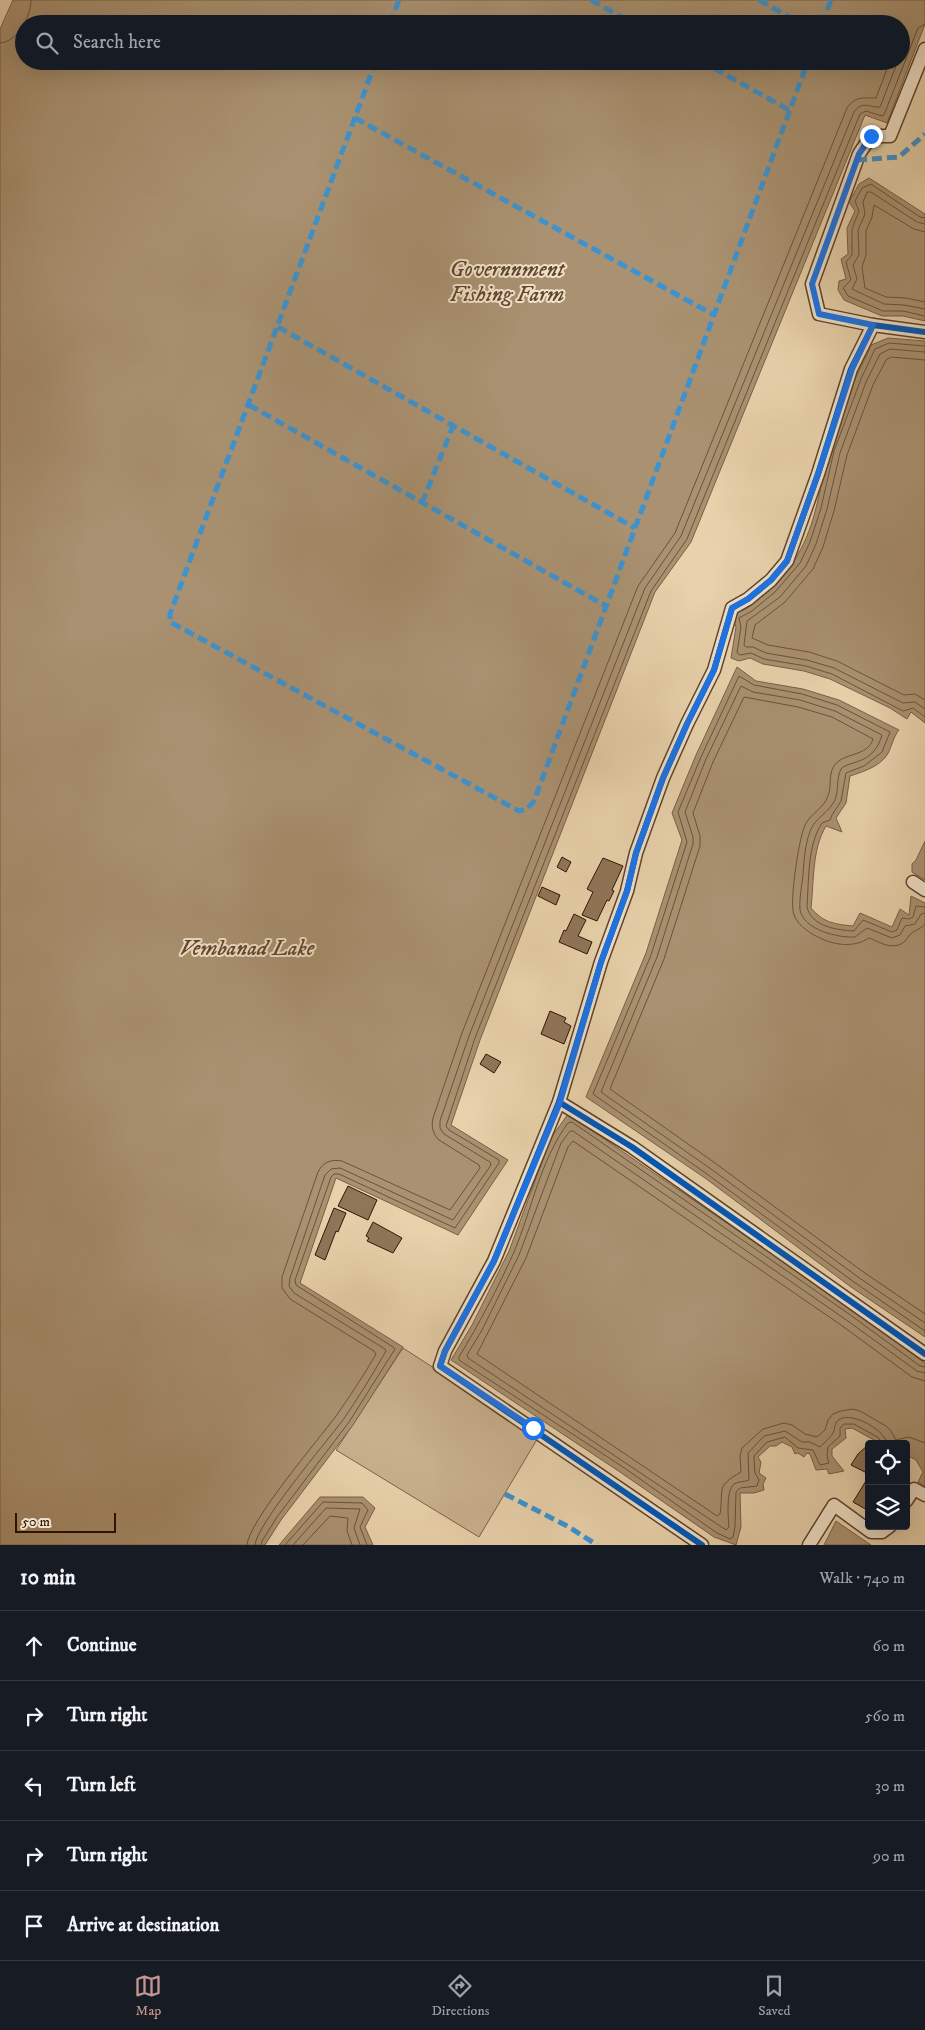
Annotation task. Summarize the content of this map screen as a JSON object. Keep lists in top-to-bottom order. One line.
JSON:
{"water":["Governnment Fishing Farm","Vembanad Lake"],"scale_bar":"50 m","page":{"search":"Search here","scale":"50 m","heading":["10 min","Walk · 740 m"],"list":[["Continue","60 m"],["Turn right","560 m"],["Turn left","30 m"],["Turn right","90 m"],"Arrive at destination"],"nav":["Map","Directions","Saved"]}}
